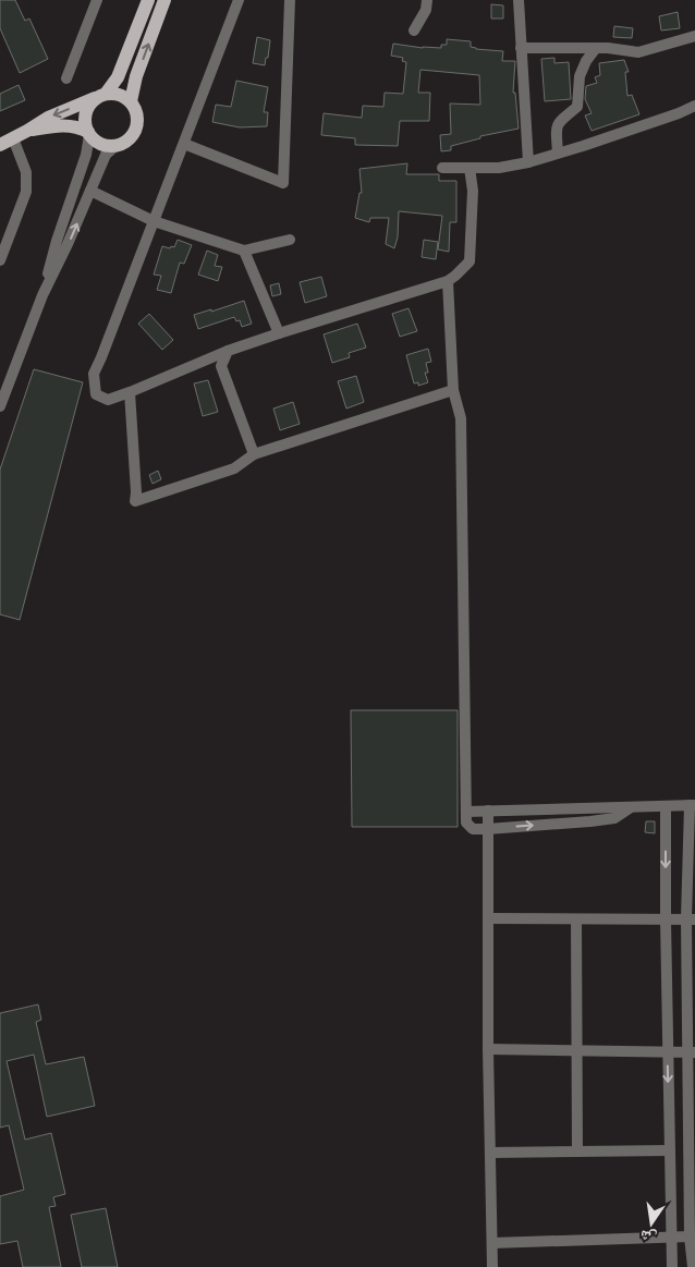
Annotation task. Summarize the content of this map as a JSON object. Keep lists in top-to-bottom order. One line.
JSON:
{"north":"bottom"}
